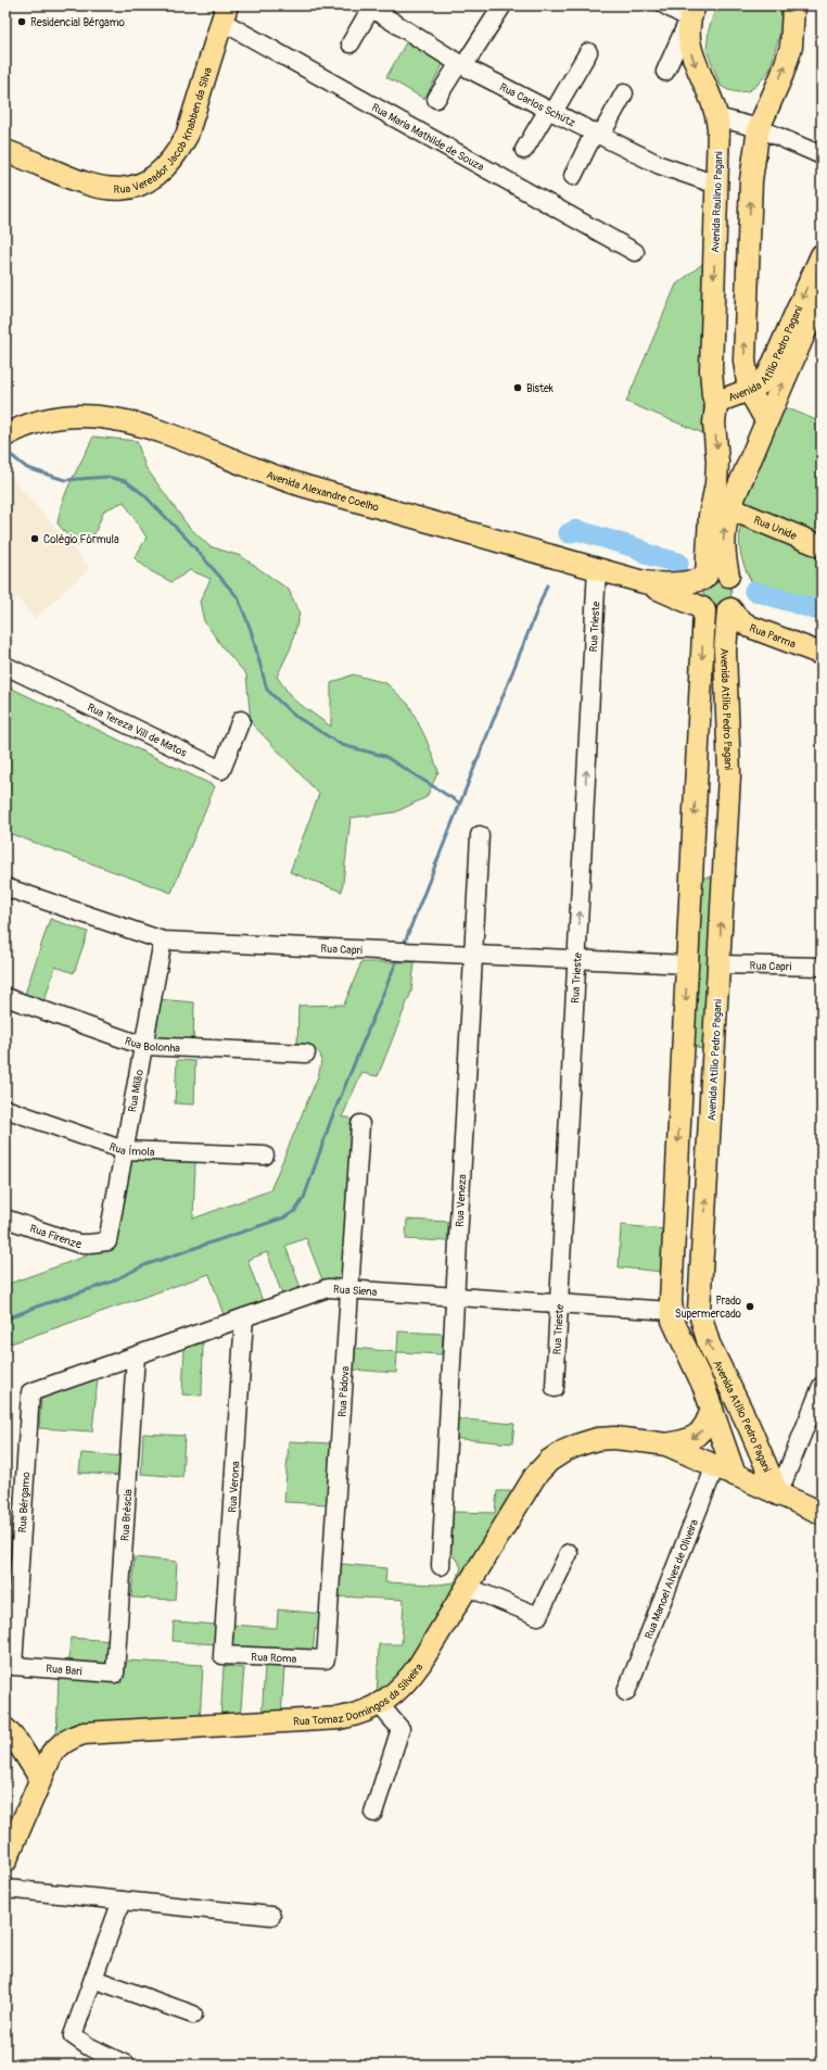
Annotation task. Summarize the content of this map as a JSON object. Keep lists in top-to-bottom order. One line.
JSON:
{"streets":{"main road":["Rua Vereador Jacob Knabben da Silva","Avenida Raulino Pagani","Avenida Atílio Pedro Pagani","Avenida Alexandre Coelho","Rua Unide","Rua Parma","Rua Tomaz Domingos da Silveira"],"street":["Rua Carlos Schütz","Rua Maria Mathilde de Souza","Rua Trieste","Rua Tereza Vill de Matos","Rua Capri","Rua Bolonha","Rua Milão","Rua Ímola","Rua Veneza","Rua Firenze","Rua Siena","Rua Pádova","Rua Verona","Rua Bérgamo","Rua Bréscia","Rua Manoel Alves de Oliveira","Rua Roma","Rua Bari"]},"crossings":[["Rua Carlos Schütz","Avenida Raulino Pagani"],["Rua Vereador Jacob Knabben da Silva","Rua Maria Mathilde de Souza"],["Avenida Raulino Pagani","Avenida Atílio Pedro Pagani"],["Avenida Atílio Pedro Pagani","Avenida Alexandre Coelho"],["Avenida Atílio Pedro Pagani","Rua Unide"],["Avenida Atílio Pedro Pagani","Rua Parma"],["Avenida Atílio Pedro Pagani","Rua Capri"],["Avenida Atílio Pedro Pagani","Rua Siena"],["Avenida Atílio Pedro Pagani","Rua Manoel Alves de Oliveira"],["Avenida Atílio Pedro Pagani","Rua Tomaz Domingos da Silveira"],["Avenida Alexandre Coelho","Rua Trieste"],["Avenida Alexandre Coelho","Rua Parma"],["Rua Trieste","Rua Capri"],["Rua Trieste","Rua Siena"],["Rua Capri","Rua Milão"],["Rua Capri","Rua Veneza"],["Rua Bolonha","Rua Milão"],["Rua Milão","Rua Ímola"],["Rua Milão","Rua Firenze"],["Rua Veneza","Rua Siena"],["Rua Siena","Rua Pádova"],["Rua Siena","Rua Verona"],["Rua Siena","Rua Bérgamo"],["Rua Siena","Rua Bréscia"],["Rua Pádova","Rua Roma"],["Rua Verona","Rua Roma"],["Rua Bérgamo","Rua Bari"],["Rua Bréscia","Rua Bari"],["Rua Manoel Alves de Oliveira","Rua Tomaz Domingos da Silveira"]],"one_way":["Rua Trieste"],"places":["Residencial Bérgamo","Bistek","Colégio Fórmula","Prado Supermercado"]}
